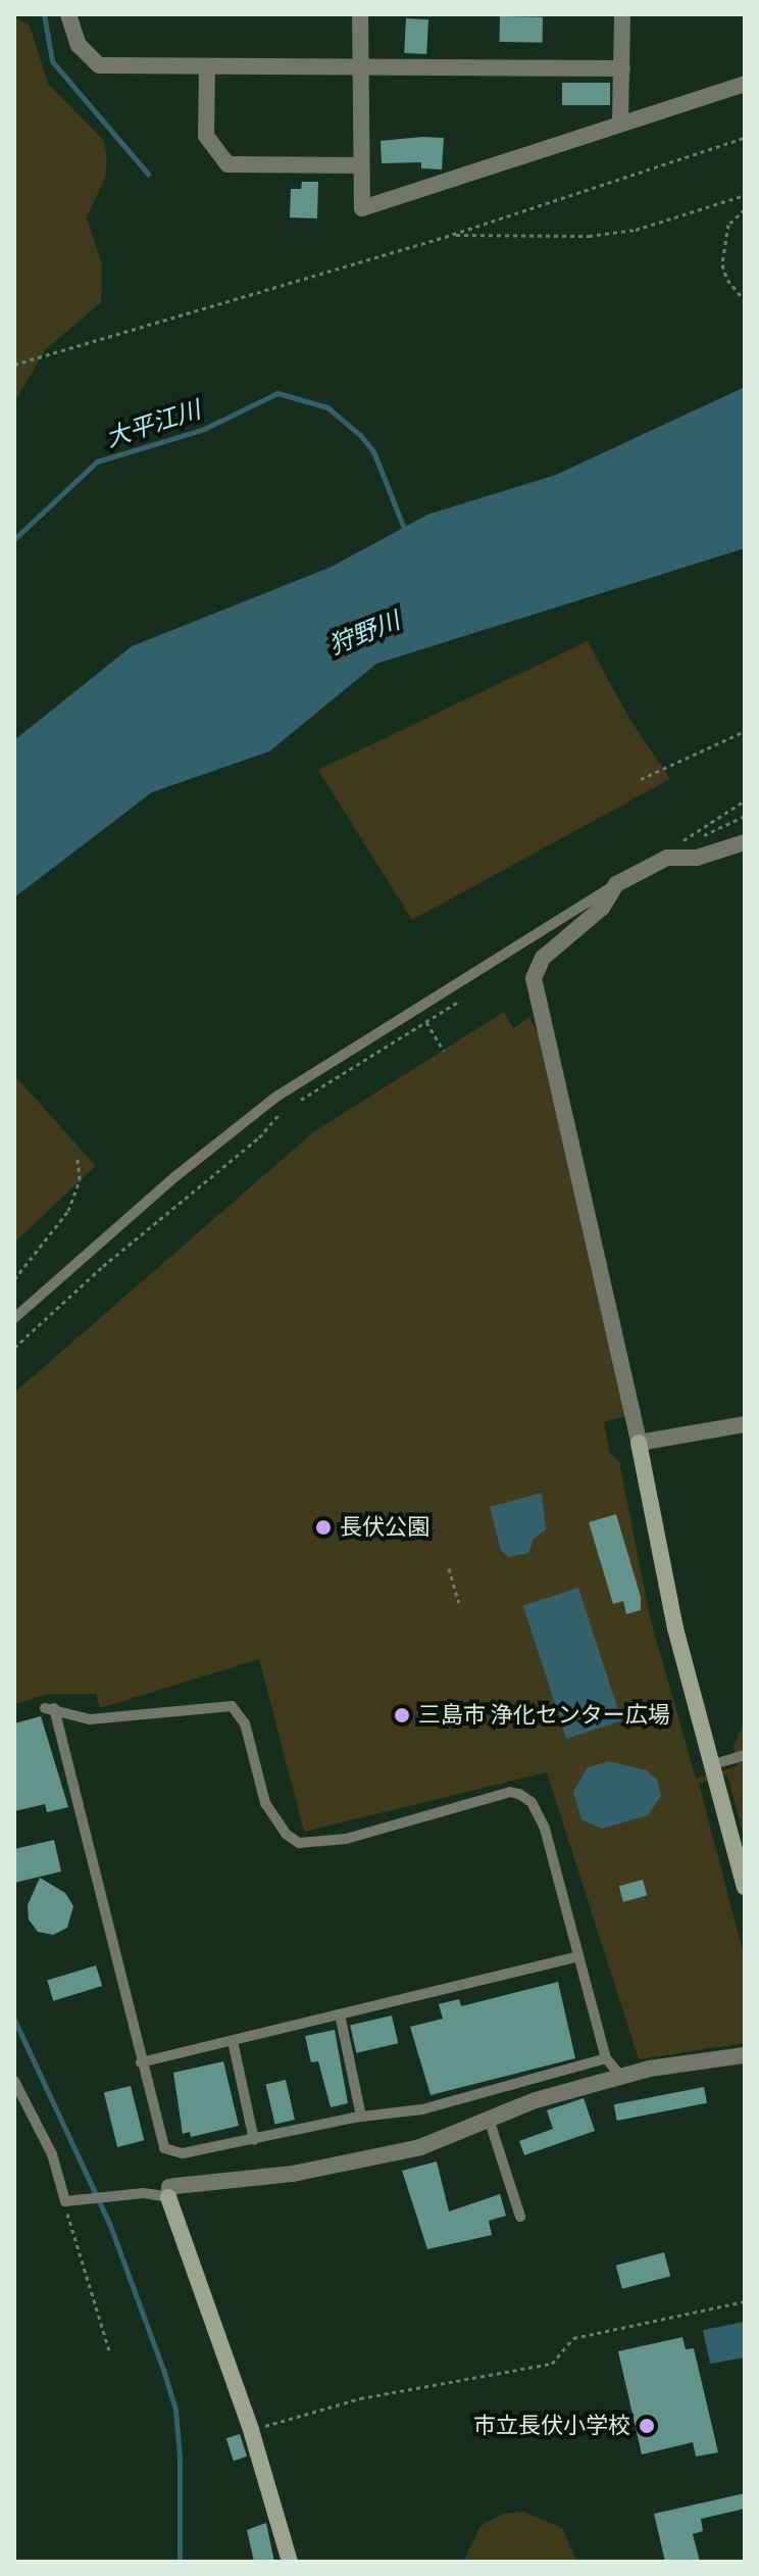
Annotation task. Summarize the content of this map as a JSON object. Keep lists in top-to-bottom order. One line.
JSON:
{"water":["大平江川","狩野川"],"places":["長伏公園","三島市 浄化センター広場","市立長伏小学校"]}
